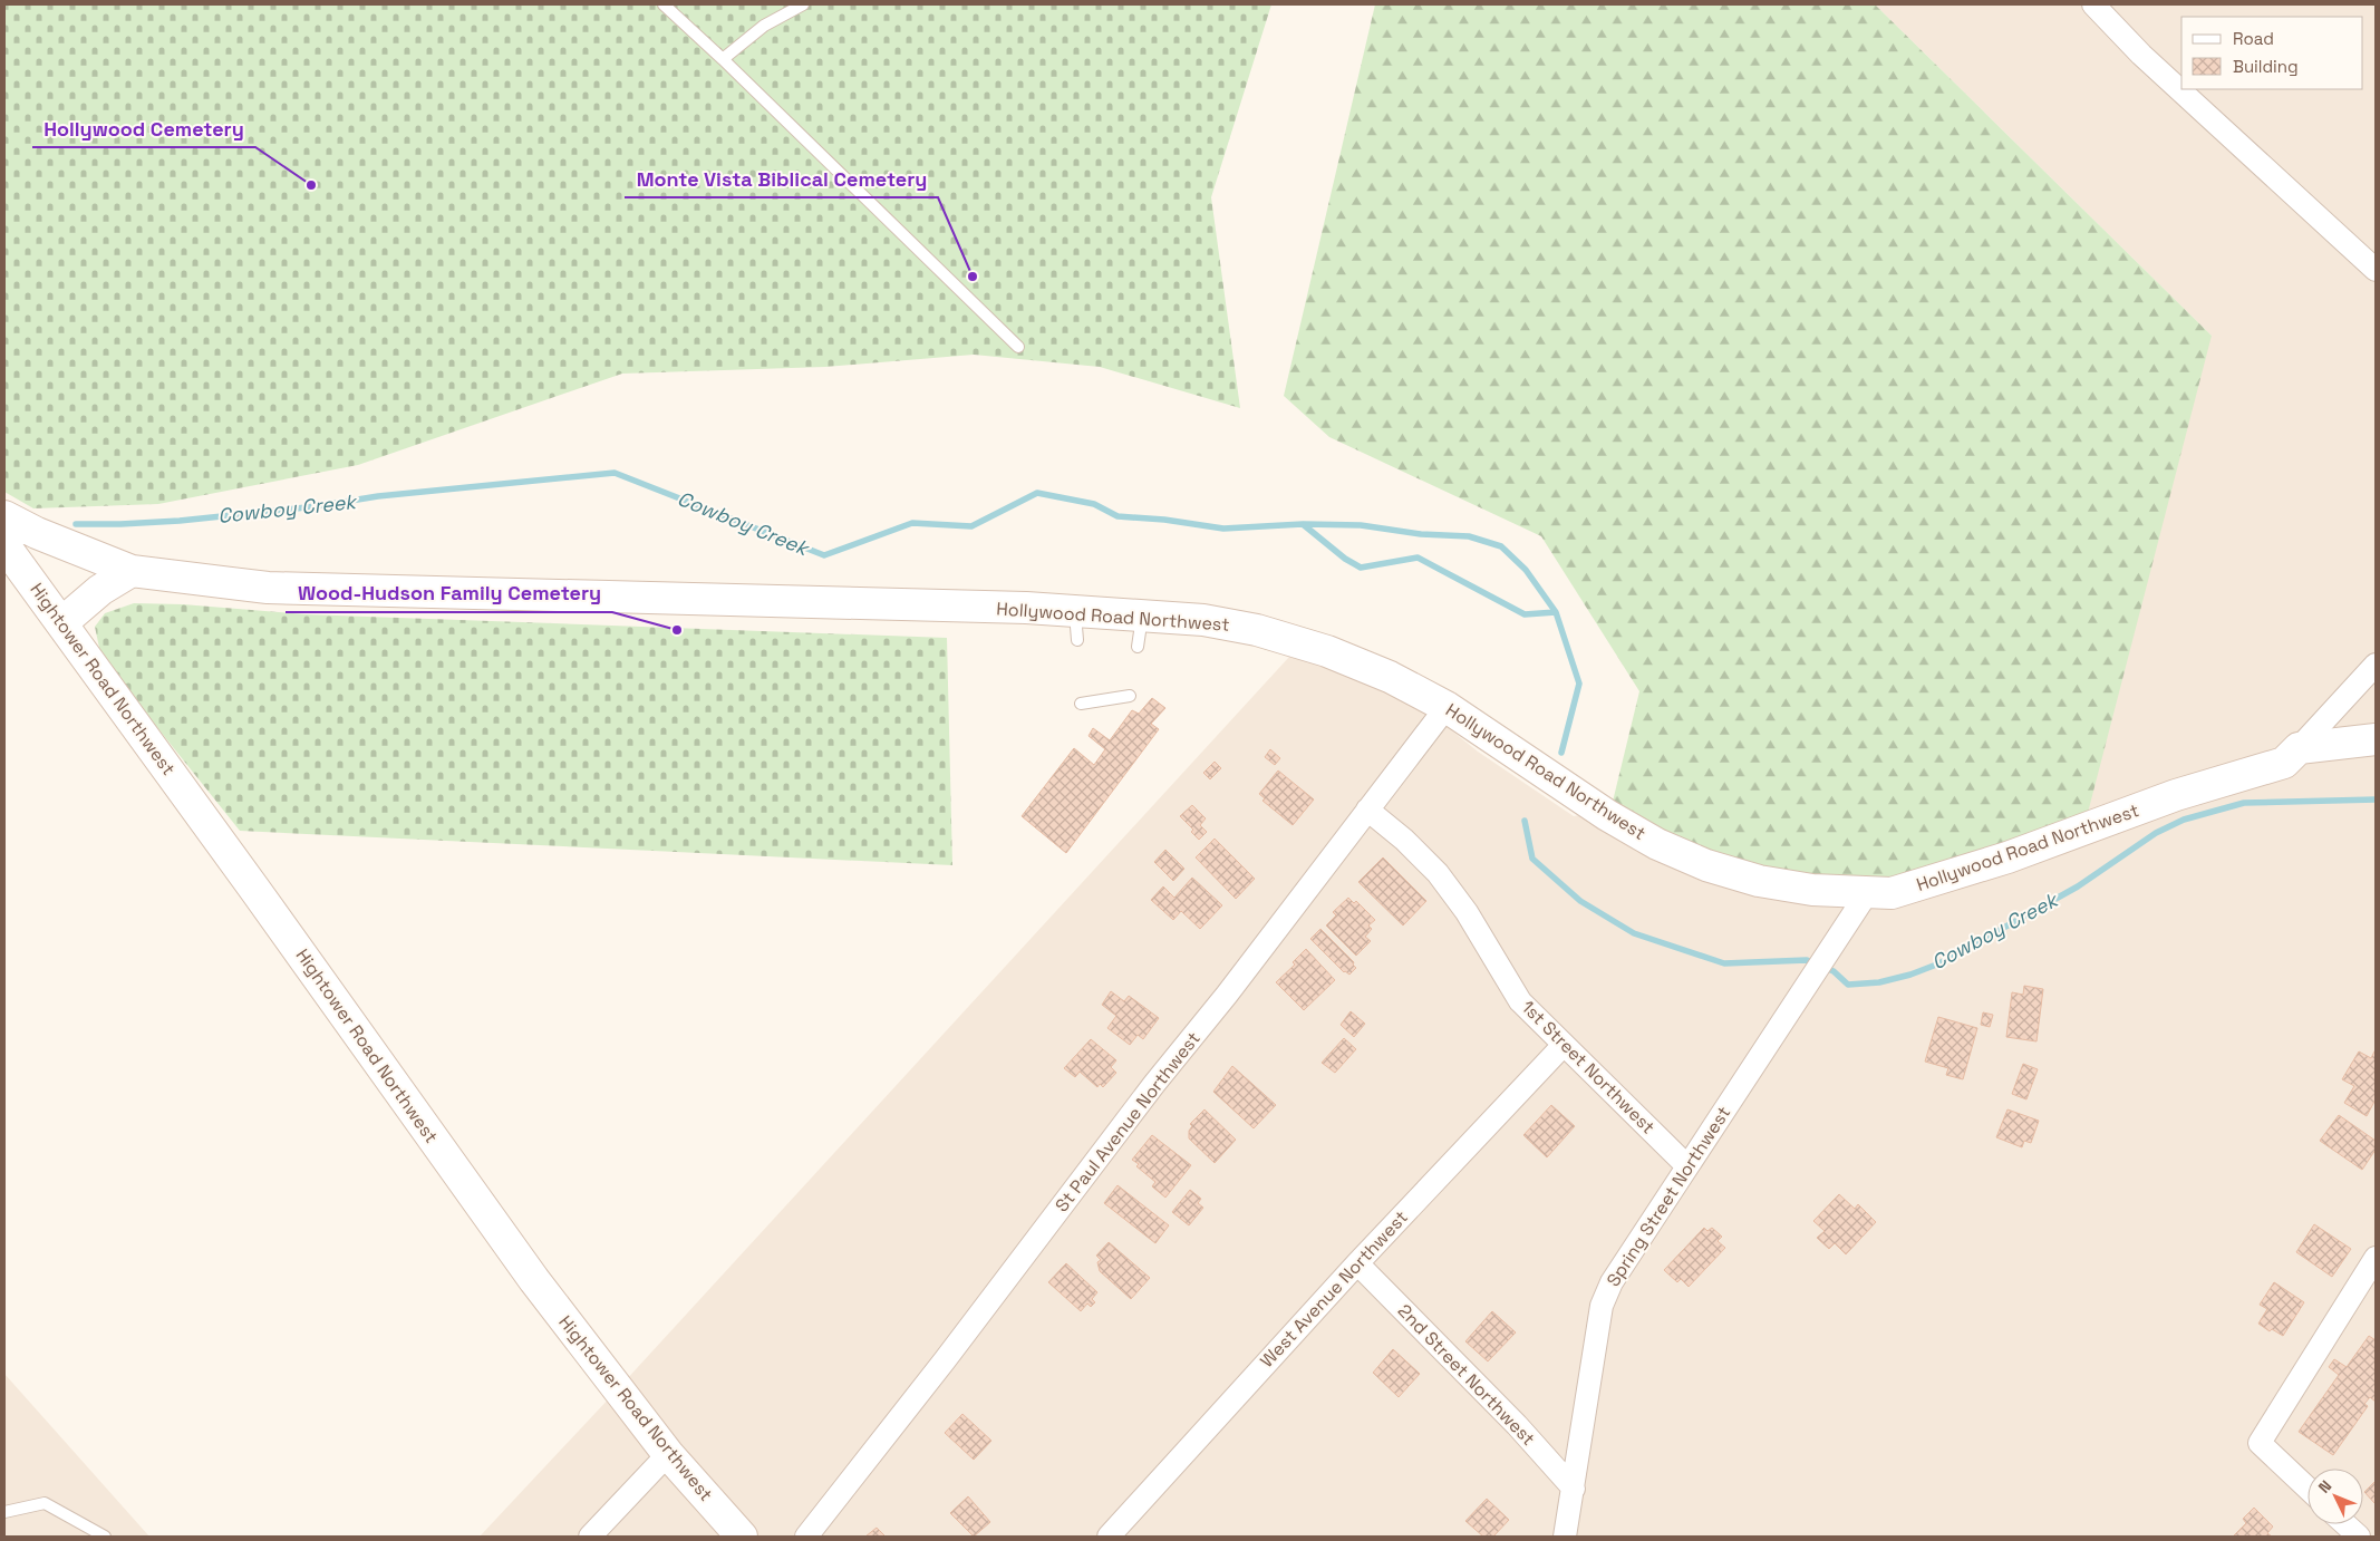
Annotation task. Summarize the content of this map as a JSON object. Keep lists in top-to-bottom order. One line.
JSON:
{"streets":{"street":["Hollywood Road Northwest","Hightower Road Northwest","1st Street Northwest","St Paul Avenue Northwest","Spring Street Northwest","West Avenue Northwest","2nd Street Northwest"]},"crossings":[["Hollywood Road Northwest","St Paul Avenue Northwest"],["Hollywood Road Northwest","Spring Street Northwest"],["1st Street Northwest","St Paul Avenue Northwest"],["1st Street Northwest","Spring Street Northwest"],["1st Street Northwest","West Avenue Northwest"],["Spring Street Northwest","2nd Street Northwest"],["West Avenue Northwest","2nd Street Northwest"]],"water":["Cowboy Creek"],"places":["Hollywood Cemetery","Monte Vista Biblical Cemetery","Wood-Hudson Family Cemetery"],"legend":["Road","Building"],"north":"top left"}
